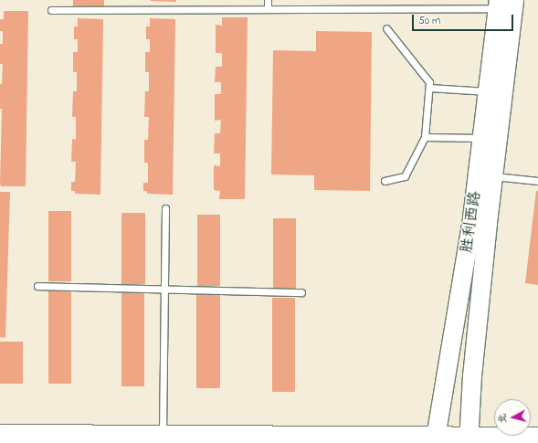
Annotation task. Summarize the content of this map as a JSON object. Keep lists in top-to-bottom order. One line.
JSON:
{"streets":{"main road":["胜利西路"]},"scale_bar":"50 m","north":"left"}
